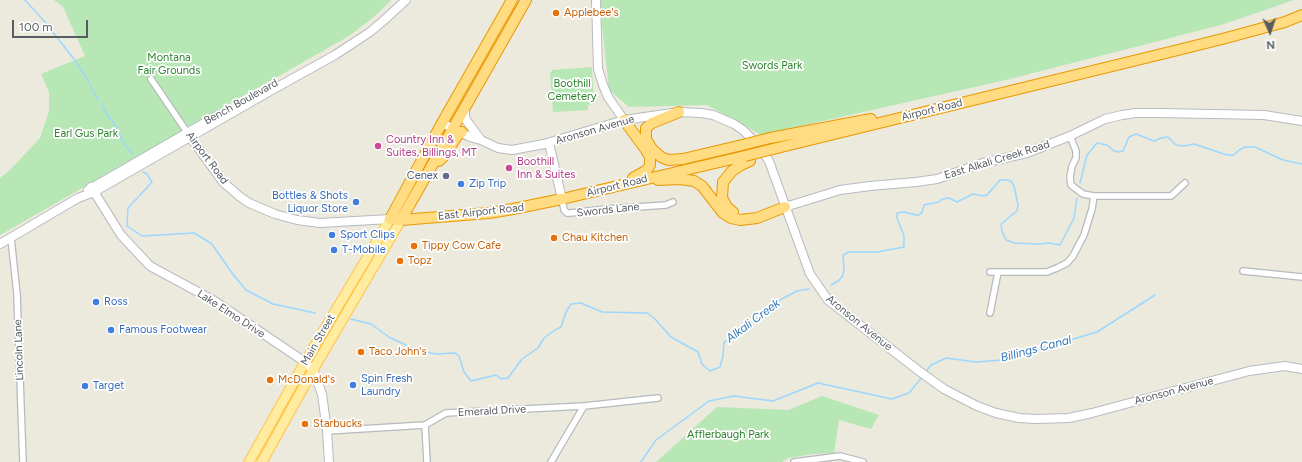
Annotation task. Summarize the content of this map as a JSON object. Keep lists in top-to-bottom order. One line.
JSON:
{"streets":{"highway":["Airport Road","East Airport Road"],"main road":["Bench Boulevard","Aronson Avenue","East Alkali Creek Road","Swords Lane","Lake Elmo Drive","Main Street"],"street":["Lincoln Lane","Emerald Drive"]},"crossings":[["Bench Boulevard","Airport Road"],["Airport Road","Swords Lane"],["Airport Road","East Airport Road"],["Airport Road","Main Street"],["Aronson Avenue","East Alkali Creek Road"],["Aronson Avenue","Swords Lane"],["Swords Lane","East Airport Road"],["East Airport Road","Main Street"],["Lake Elmo Drive","Main Street"],["Lake Elmo Drive","Emerald Drive"]],"water":["Alkali Creek","Billings Canal"],"parks":["Montana Fair Grounds","Swords Park","Boothill Cemetery","Earl Gus Park","Afflerbaugh Park"],"places":["Applebee's","Country Inn & Suites, Billings, MT","Boothill Inn & Suites","Cenex","Zip Trip","Bottles & Shots Liquor Store","Sport Clips","Chau Kitchen","Tippy Cow Cafe","T-Mobile","Topz","Ross","Famous Footwear","Taco John's","McDonald's","Spin Fresh Laundry","Target","Starbucks"],"scale_bar":"100 m","north":"bottom"}
